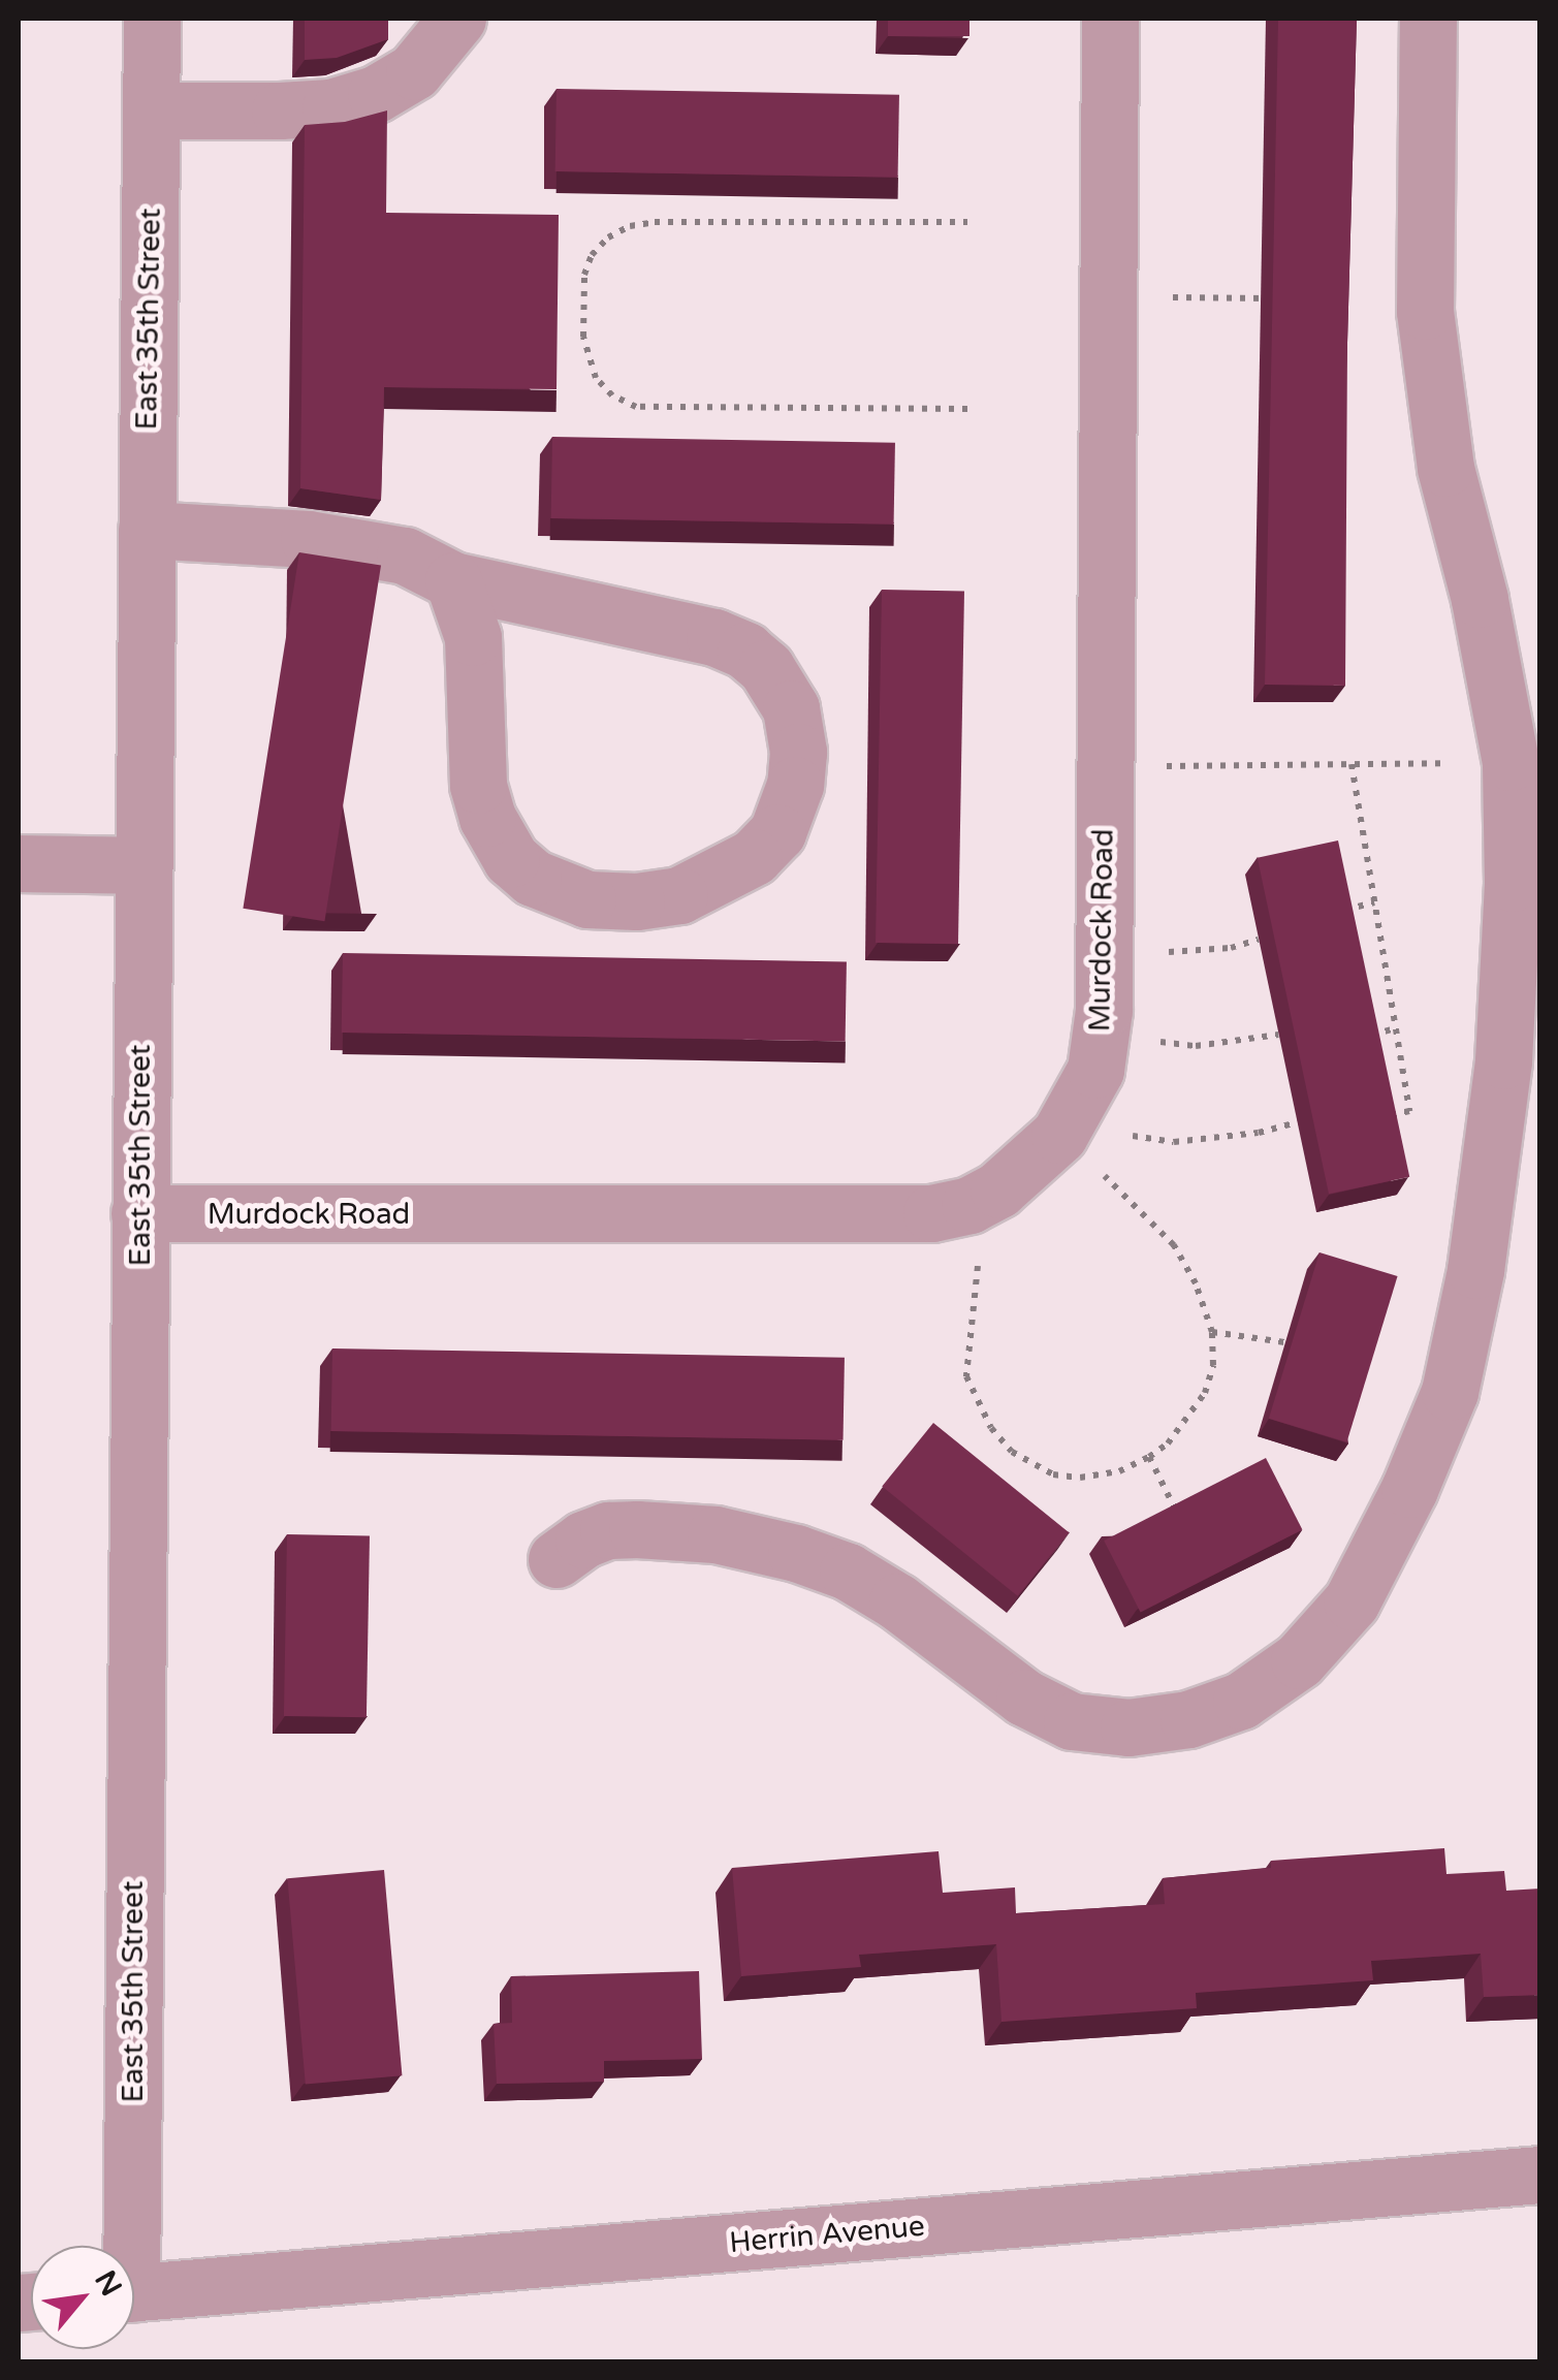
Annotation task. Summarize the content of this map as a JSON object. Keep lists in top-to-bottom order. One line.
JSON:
{"streets":{"street":["East 35th Street","Murdock Road","Herrin Avenue"]},"crossings":[["East 35th Street","Murdock Road"]],"north":"top right"}
